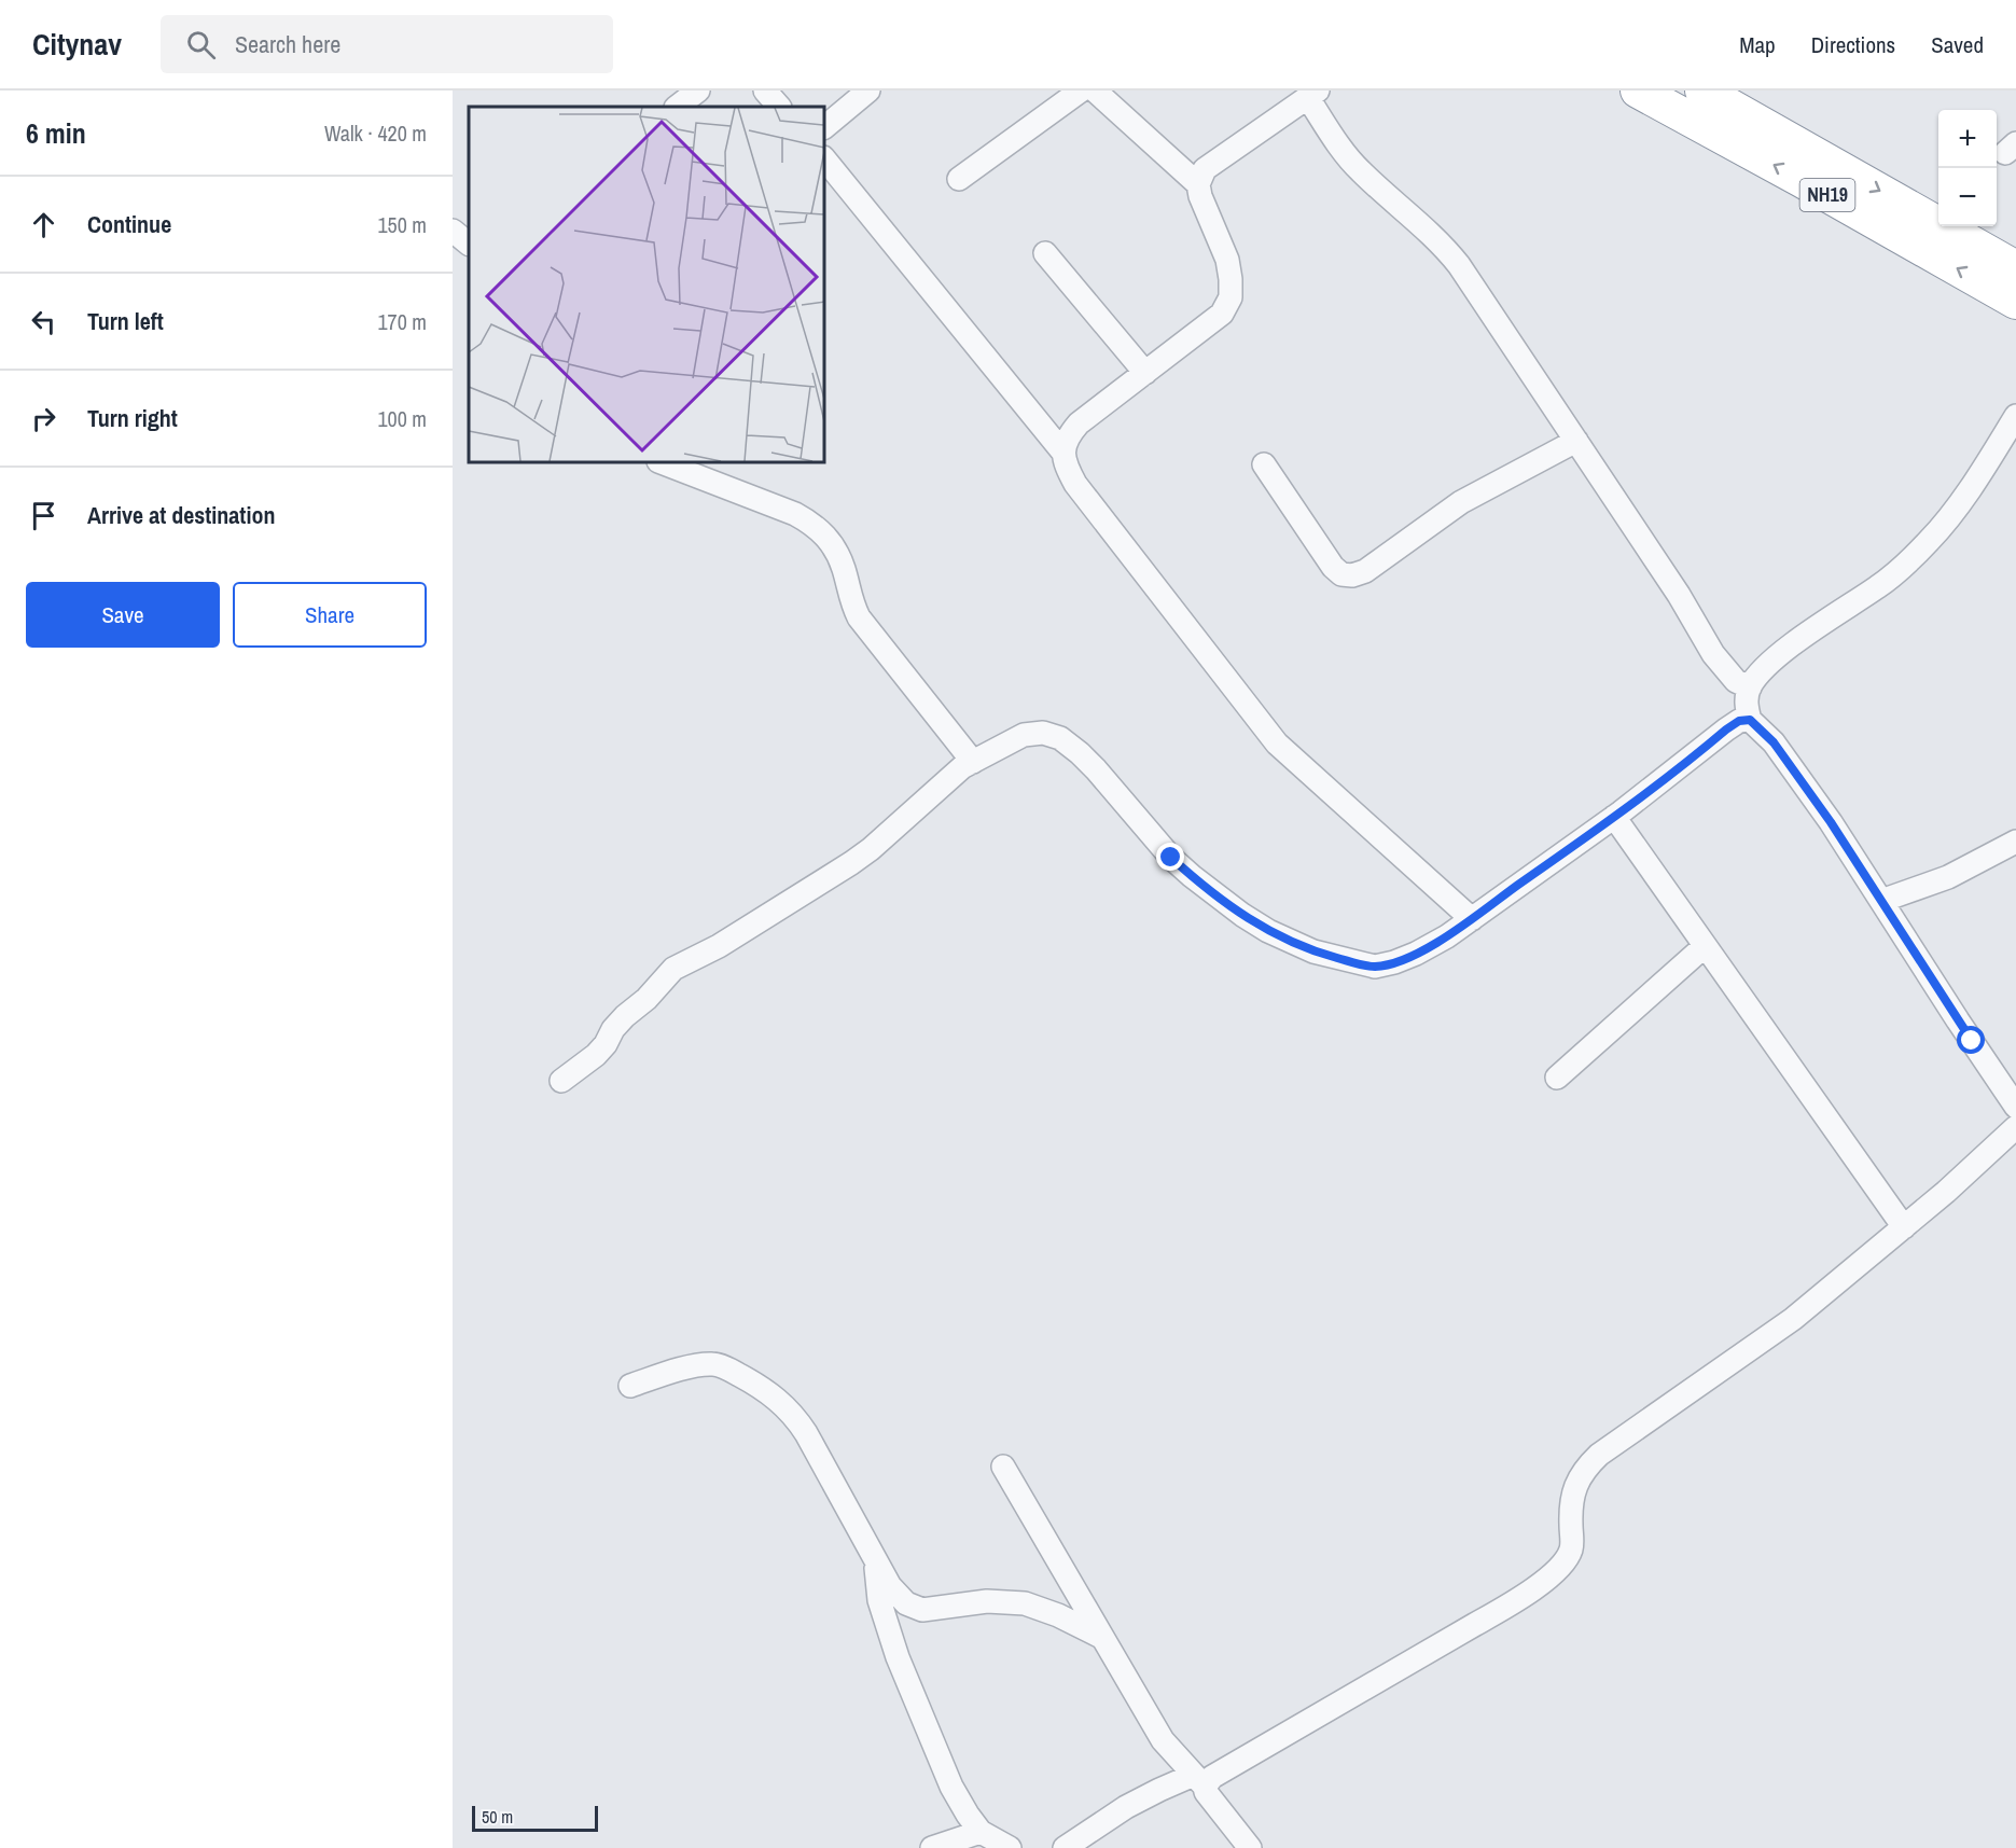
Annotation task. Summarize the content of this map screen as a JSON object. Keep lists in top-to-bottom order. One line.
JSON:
{"streets":{"highway":["NH19"]},"scale_bar":"50 m","page":{"header":"Citynav","search":"Search here","nav":["Map","Directions","Saved"],"heading":["6 min","Walk · 420 m"],"map_buttons":["+","−"],"list":[["Continue","150 m"],["Turn left","170 m"],["Turn right","100 m"],"Arrive at destination"],"buttons":["Save","Share"],"scale":"50 m"}}
